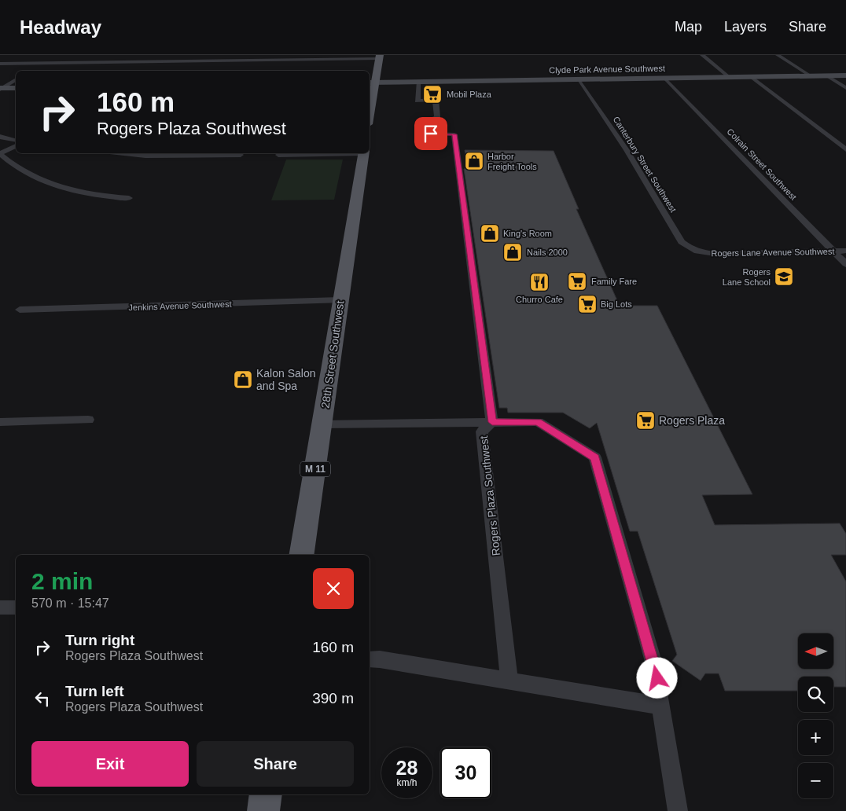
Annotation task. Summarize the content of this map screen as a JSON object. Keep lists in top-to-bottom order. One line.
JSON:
{"streets":{"main road":["Clyde Park Avenue Southwest","28th Street Southwest","M 11"],"street":["Canterbury Street Southwest","Colrain Street Southwest","Rogers Lane Avenue Southwest","Jenkins Avenue Southwest","Rogers Plaza Southwest"]},"crossings":[["Clyde Park Avenue Southwest","Canterbury Street Southwest"],["Clyde Park Avenue Southwest","Colrain Street Southwest"],["Clyde Park Avenue Southwest","Rogers Plaza Southwest"],["Canterbury Street Southwest","Rogers Lane Avenue Southwest"],["Colrain Street Southwest","Rogers Lane Avenue Southwest"],["Jenkins Avenue Southwest","28th Street Southwest"]],"places":{"supermarket":["Mobil Plaza","Family Fare","Big Lots","Rogers Plaza"],"shop":["Harbor Freight Tools","King's Room","Nails 2000","Kalon Salon and Spa"],"school or university":["Rogers Lane School"],"restaurant":["Churro Cafe"]},"north":"left","page":{"header":"Headway","nav":["Map","Layers","Share"],"turn":["160 m","Rogers Plaza Southwest"],"heading":["2 min","570 m · 15:47"],"list":[{"name":"Turn right","note":"Rogers Plaza Southwest","value":"160 m"},{"name":"Turn left","note":"Rogers Plaza Southwest","value":"390 m"}],"map_buttons":["+","−"],"buttons":["Exit","Share"],"speed":"28 km/h","limit":"30"}}
